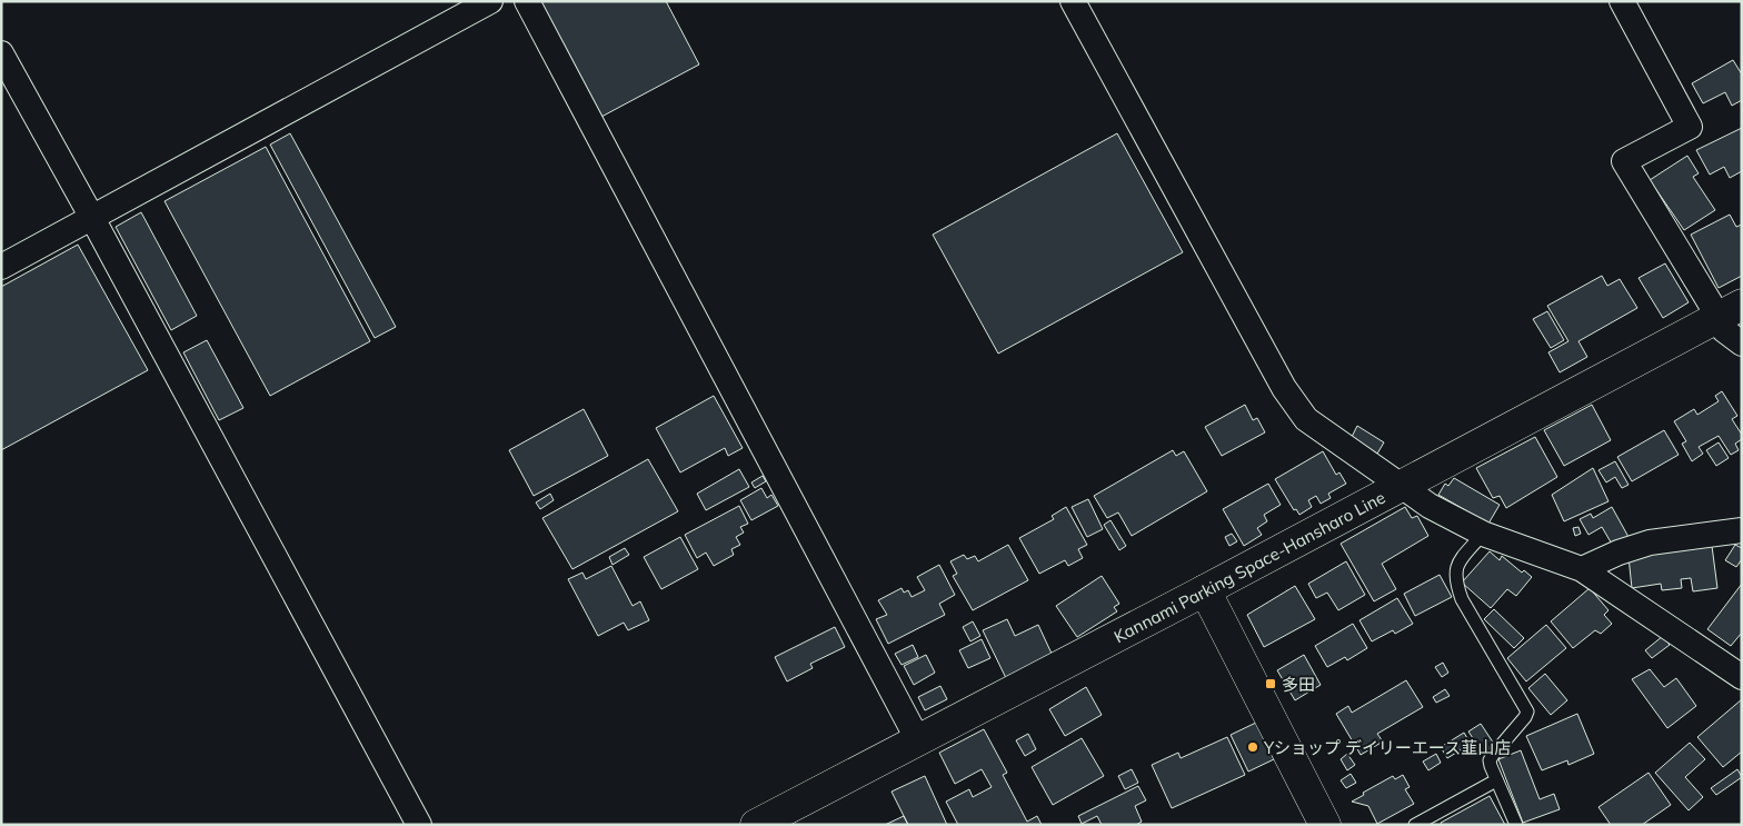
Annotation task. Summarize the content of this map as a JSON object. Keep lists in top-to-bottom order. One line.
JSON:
{"streets":{"main road":["Kannami Parking Space-Hansharo Line"]},"places":{"transit":["多田"],"other":["Yショップ デイリーエース韮山店"]}}
